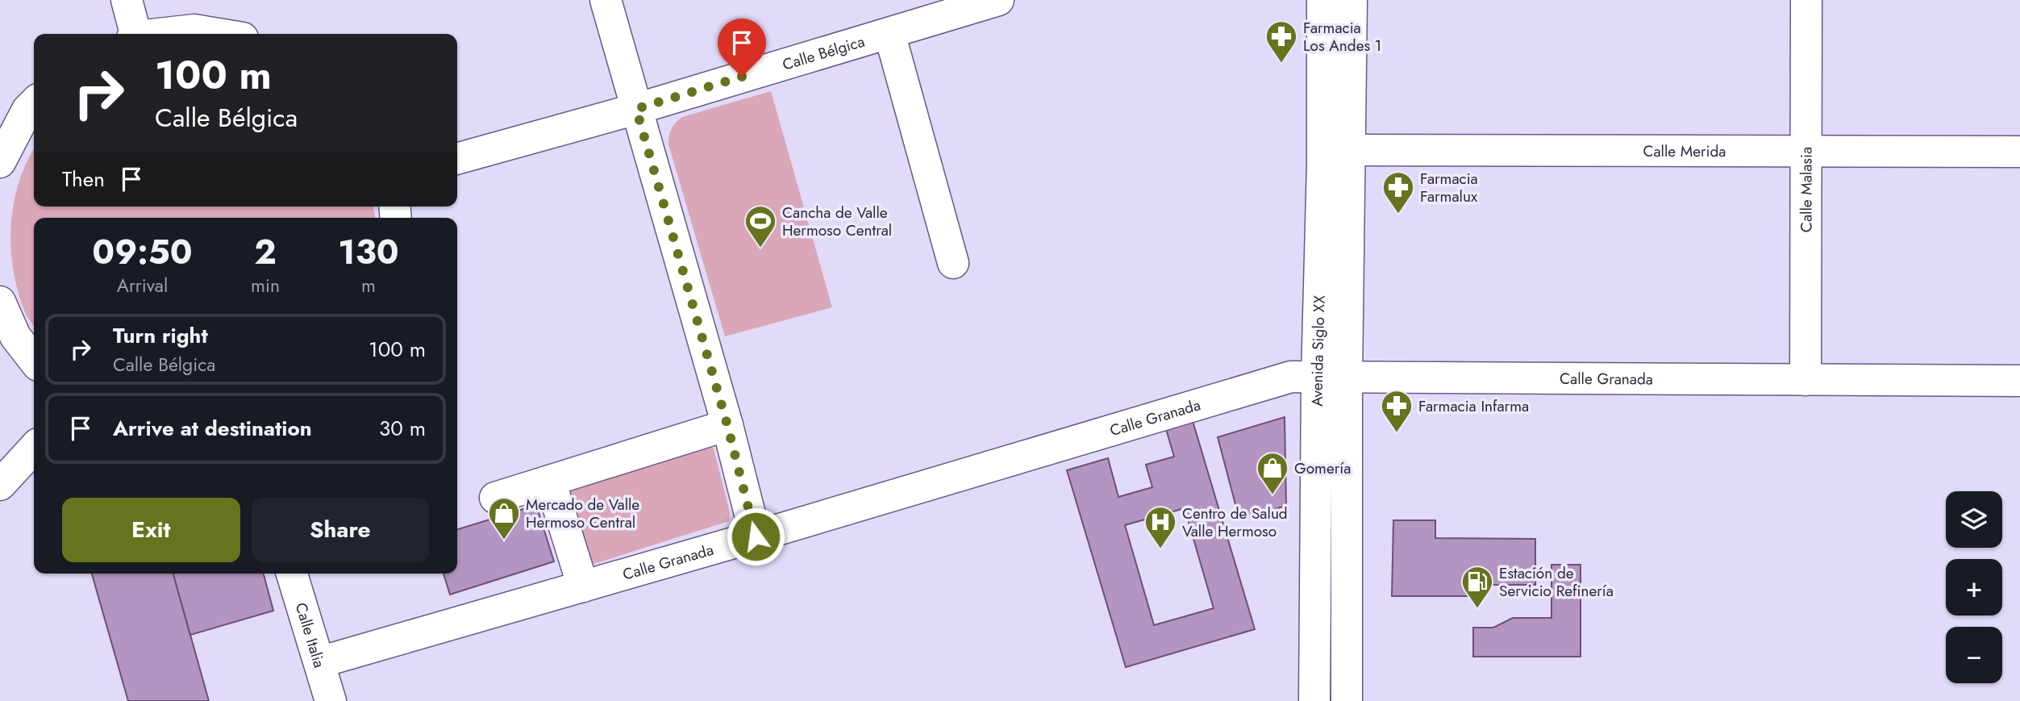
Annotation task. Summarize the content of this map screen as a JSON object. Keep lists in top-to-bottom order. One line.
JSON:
{"streets":{"main road":["Calle Bélgica","Calle Merida","Calle Malasia","Avenida Siglo XX","Calle Granada","Calle Italia"]},"crossings":[["Calle Merida","Calle Malasia"],["Calle Merida","Avenida Siglo XX"],["Calle Malasia","Calle Granada"],["Avenida Siglo XX","Calle Granada"],["Calle Granada","Calle Italia"]],"places":{"pharmacy":["Farmacia Los Andes 1","Farmacia Farmalux","Farmacia Infarma"],"sports":["Cancha de Valle Hermoso Central"],"shop":["Gomería","Mercado de Valle Hermoso Central"],"hospital":["Centro de Salud Valle Hermoso"],"fuel station":["Estación de Servicio Refinería"]},"page":{"turn":["100 m","Calle Bélgica"],"then":"Then","eta":["09:50","Arrival","2","min","130","m"],"list":[{"name":"Turn right","note":"Calle Bélgica","value":"100 m"},{"name":"Arrive at destination","value":"30 m"}],"buttons":["Exit","Share"],"map_buttons":["+","−"]}}
